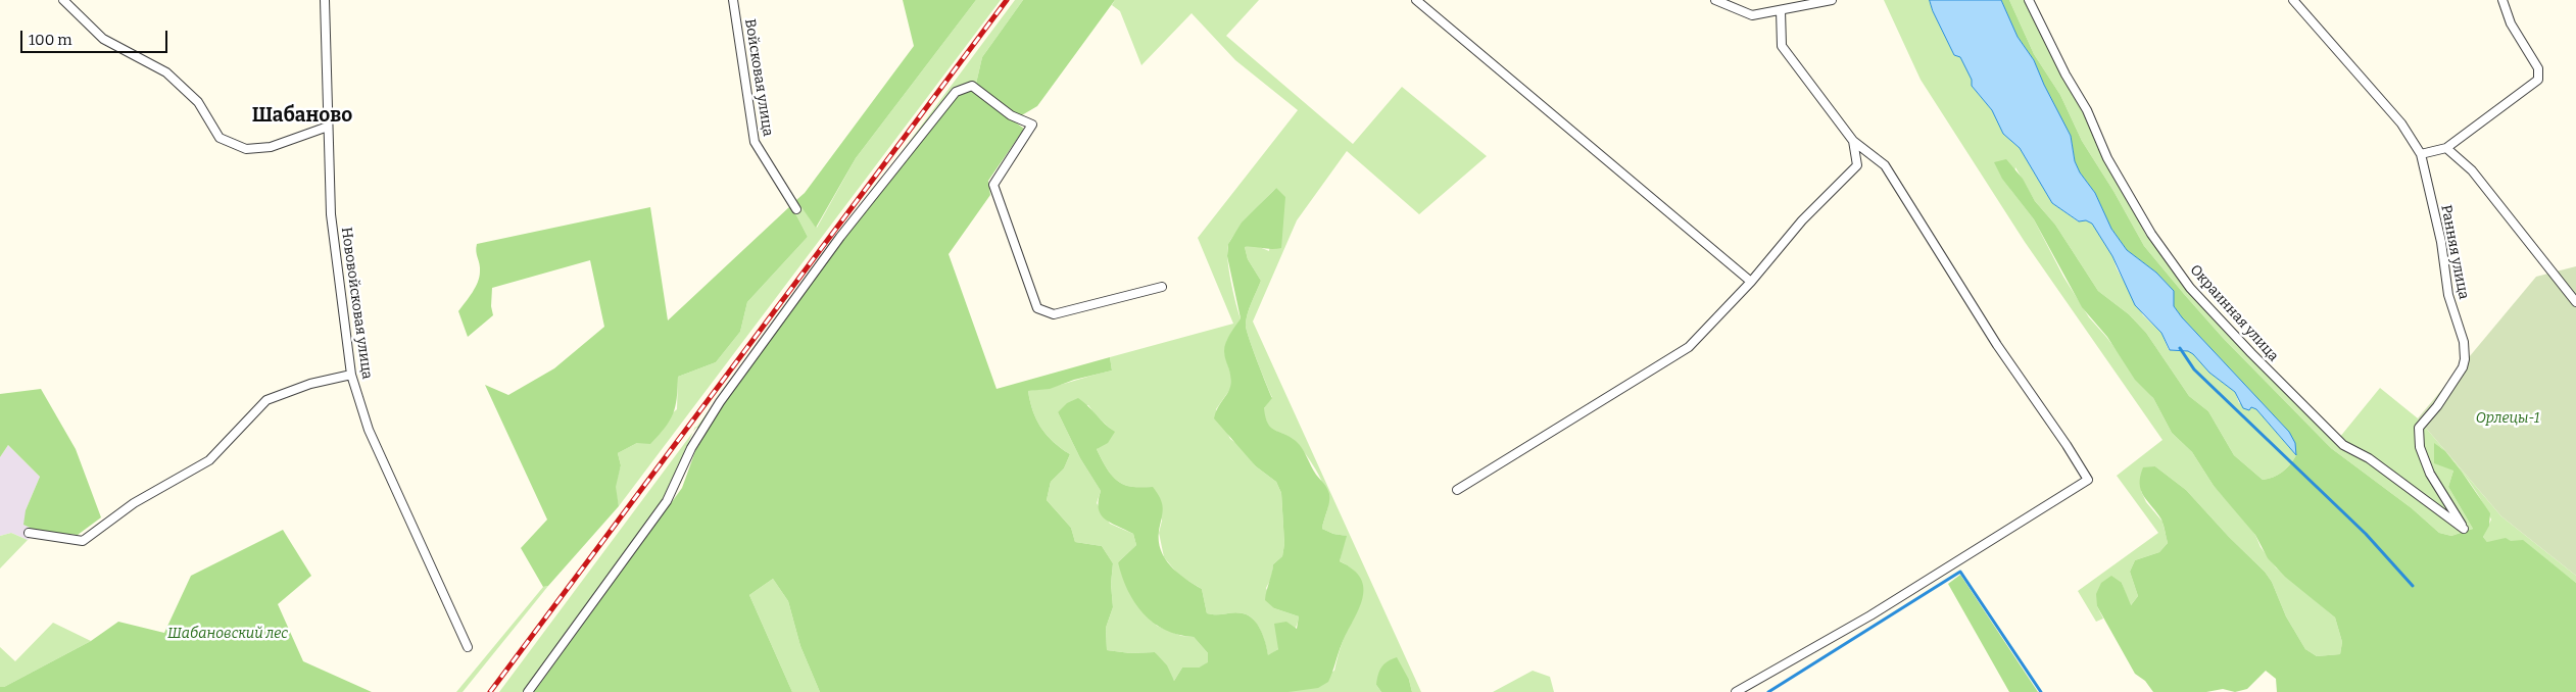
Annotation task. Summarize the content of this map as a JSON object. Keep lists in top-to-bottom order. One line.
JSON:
{"streets":{"street":["Войсковая улица","Ранняя улица","Нововойсковая улица","Окраинная улица"]},"crossings":[["Ранняя улица","Окраинная улица"]],"districts":["Шабаново"],"parks":["Орлецы-1","Шабановский лес"],"scale_bar":"100 m"}
